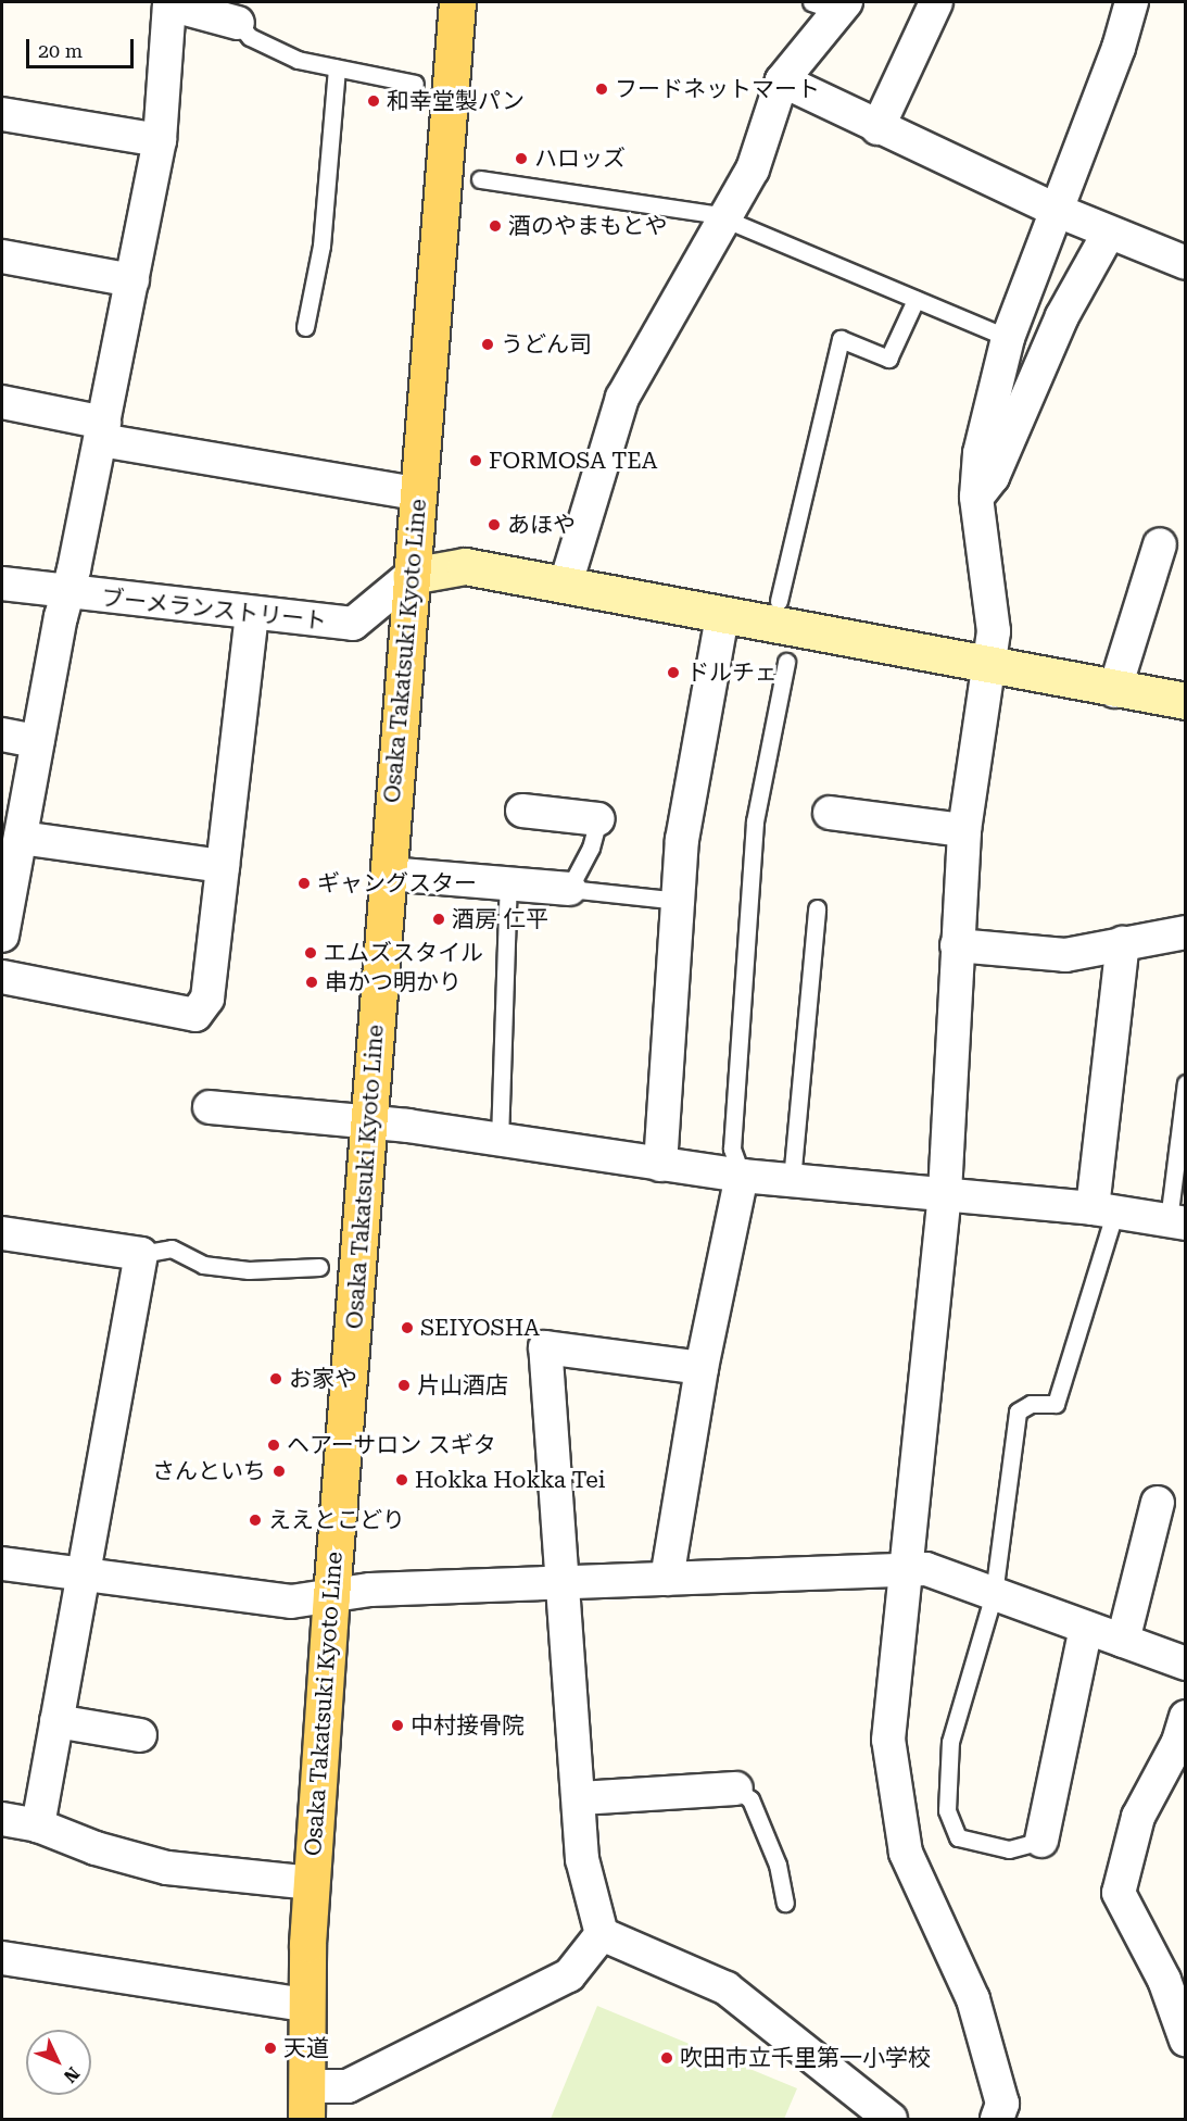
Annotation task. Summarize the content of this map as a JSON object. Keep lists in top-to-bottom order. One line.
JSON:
{"streets":{"main road":["Osaka Takatsuki Kyoto Line"],"street":["ブーメランストリート"]},"crossings":[["ブーメランストリート","Osaka Takatsuki Kyoto Line"]],"places":["フードネットマート","和幸堂製パン","ハロッズ","酒のやまもとや","うどん司","FORMOSA TEA","あほや","ドルチェ","ギャングスター","酒房 仁平","エムズスタイル","串かつ明かり","SEIYOSHA","お家や","片山酒店","ヘアーサロン スギタ","さんといち","Hokka Hokka Tei","ええとこどり","中村接骨院","天道","吹田市立千里第一小学校"],"scale_bar":"20 m","north":"bottom right"}
